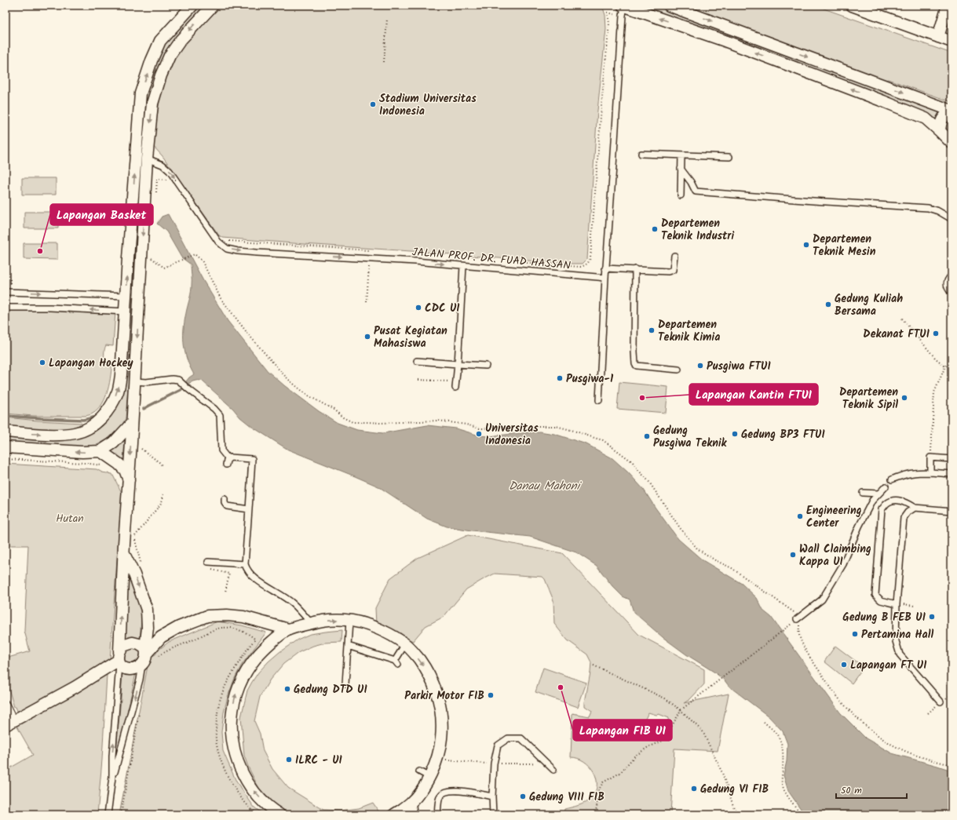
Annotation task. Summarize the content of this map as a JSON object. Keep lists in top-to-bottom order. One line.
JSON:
{"streets":{"lane":["JALAN PROF. DR. FUAD HASSAN"]},"one_way":["JALAN PROF. DR. FUAD HASSAN"],"water":["Danau Mahoni"],"parks":["Hutan"],"places":["Stadium Universitas Indonesia","Departemen Teknik Industri","Departemen Teknik Mesin","Lapangan Basket","Gedung Kuliah Bersama","CDC UI","Departemen Teknik Kimia","Dekanat FTUI","Pusat Kegiatan Mahasiswa","Lapangan Hockey","Pusgiwa FTUI","Pusgiwa-1","Lapangan Kantin FTUI","Departemen Teknik Sipil","Universitas Indonesia","Gedung BP3 FTUI","Gedung Pusgiwa Teknik","Engineering Center","Wall Claimbing Kappa UI","Gedung B FEB UI","Pertamina Hall","Lapangan FT UI","Lapangan FIB UI","Gedung DTD UI","Parkir Motor FIB","ILRC - UI","Gedung VI FIB","Gedung VIII FIB"],"scale_bar":"50 m"}
